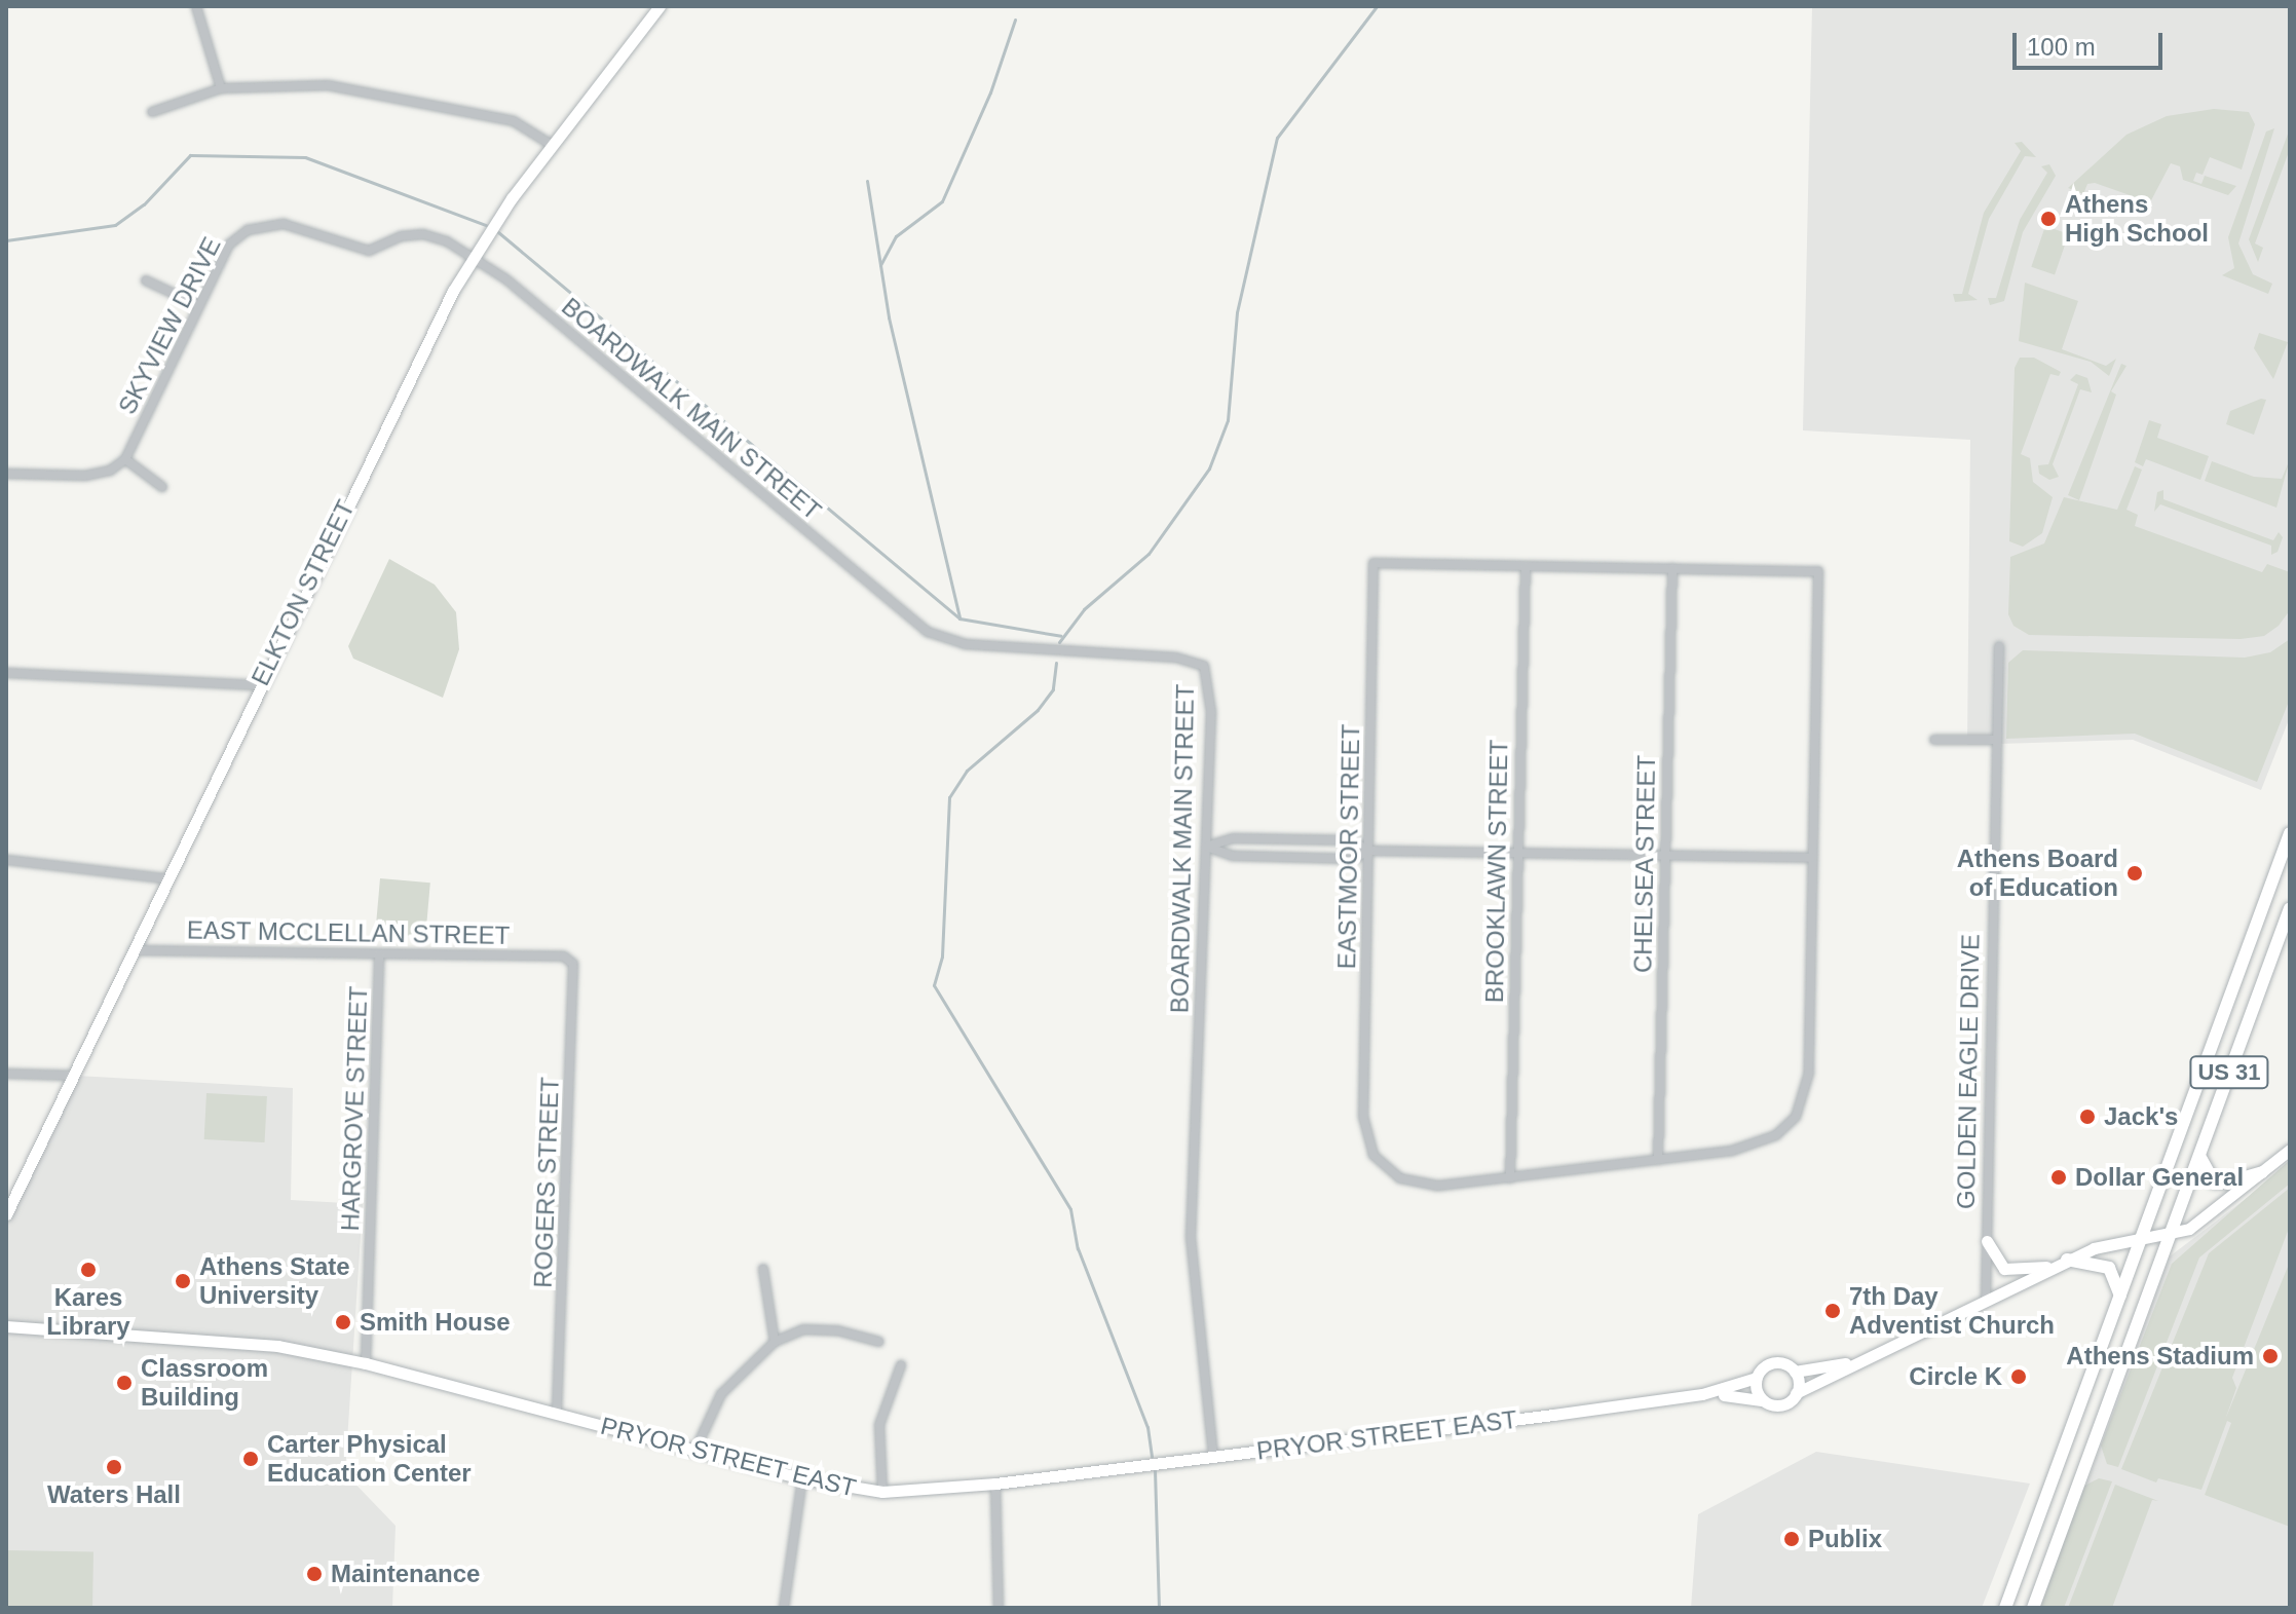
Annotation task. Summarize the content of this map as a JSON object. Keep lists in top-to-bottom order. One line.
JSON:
{"streets":{"main road":["US 31"],"street":["SKYVIEW DRIVE","BOARDWALK MAIN STREET","ELKTON STREET","EASTMOOR STREET","CHELSEA STREET","BROOKLAWN STREET","EAST MCCLELLAN STREET","GOLDEN EAGLE DRIVE","HARGROVE STREET","ROGERS STREET","PRYOR STREET EAST"]},"crossings":[["SKYVIEW DRIVE","BOARDWALK MAIN STREET"],["SKYVIEW DRIVE","ELKTON STREET"],["BOARDWALK MAIN STREET","ELKTON STREET"],["BOARDWALK MAIN STREET","PRYOR STREET EAST"],["ELKTON STREET","EAST MCCLELLAN STREET"],["EASTMOOR STREET","CHELSEA STREET"],["EASTMOOR STREET","BROOKLAWN STREET"],["EAST MCCLELLAN STREET","HARGROVE STREET"],["EAST MCCLELLAN STREET","ROGERS STREET"],["HARGROVE STREET","PRYOR STREET EAST"],["ROGERS STREET","PRYOR STREET EAST"]],"places":["Athens High School","Athens Board of Education","Jack's","Dollar General","Kares Library","Athens State University","7th Day Adventist Church","Smith House","Athens Stadium","Circle K","Classroom Building","Carter Physical Education Center","Waters Hall","Publix","Maintenance"],"scale_bar":"100 m"}
